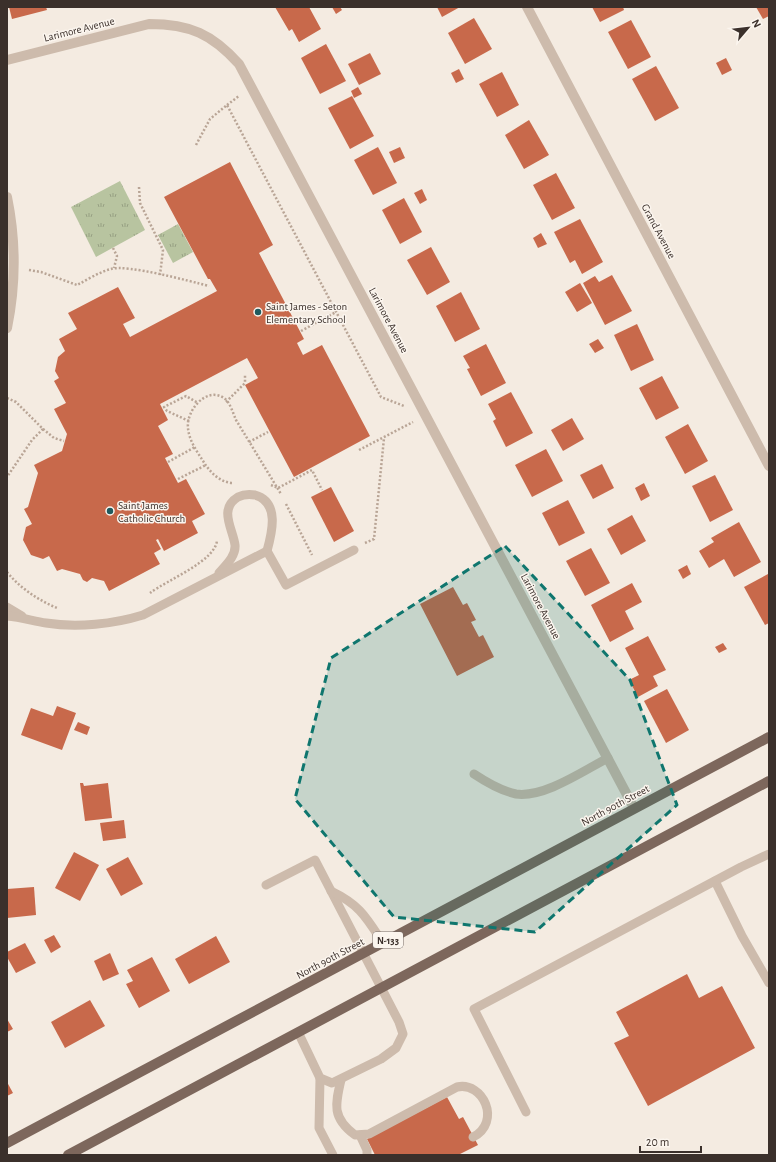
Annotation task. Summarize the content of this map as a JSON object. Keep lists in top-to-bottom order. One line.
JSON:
{"streets":{"main road":["North 90th Street","N-133"],"street":["Larimore Avenue","Grand Avenue"]},"crossings":[["Larimore Avenue","North 90th Street"]],"places":["Saint James - Seton Elementary School","Saint James Catholic Church"],"scale_bar":"20 m","north":"top right"}
